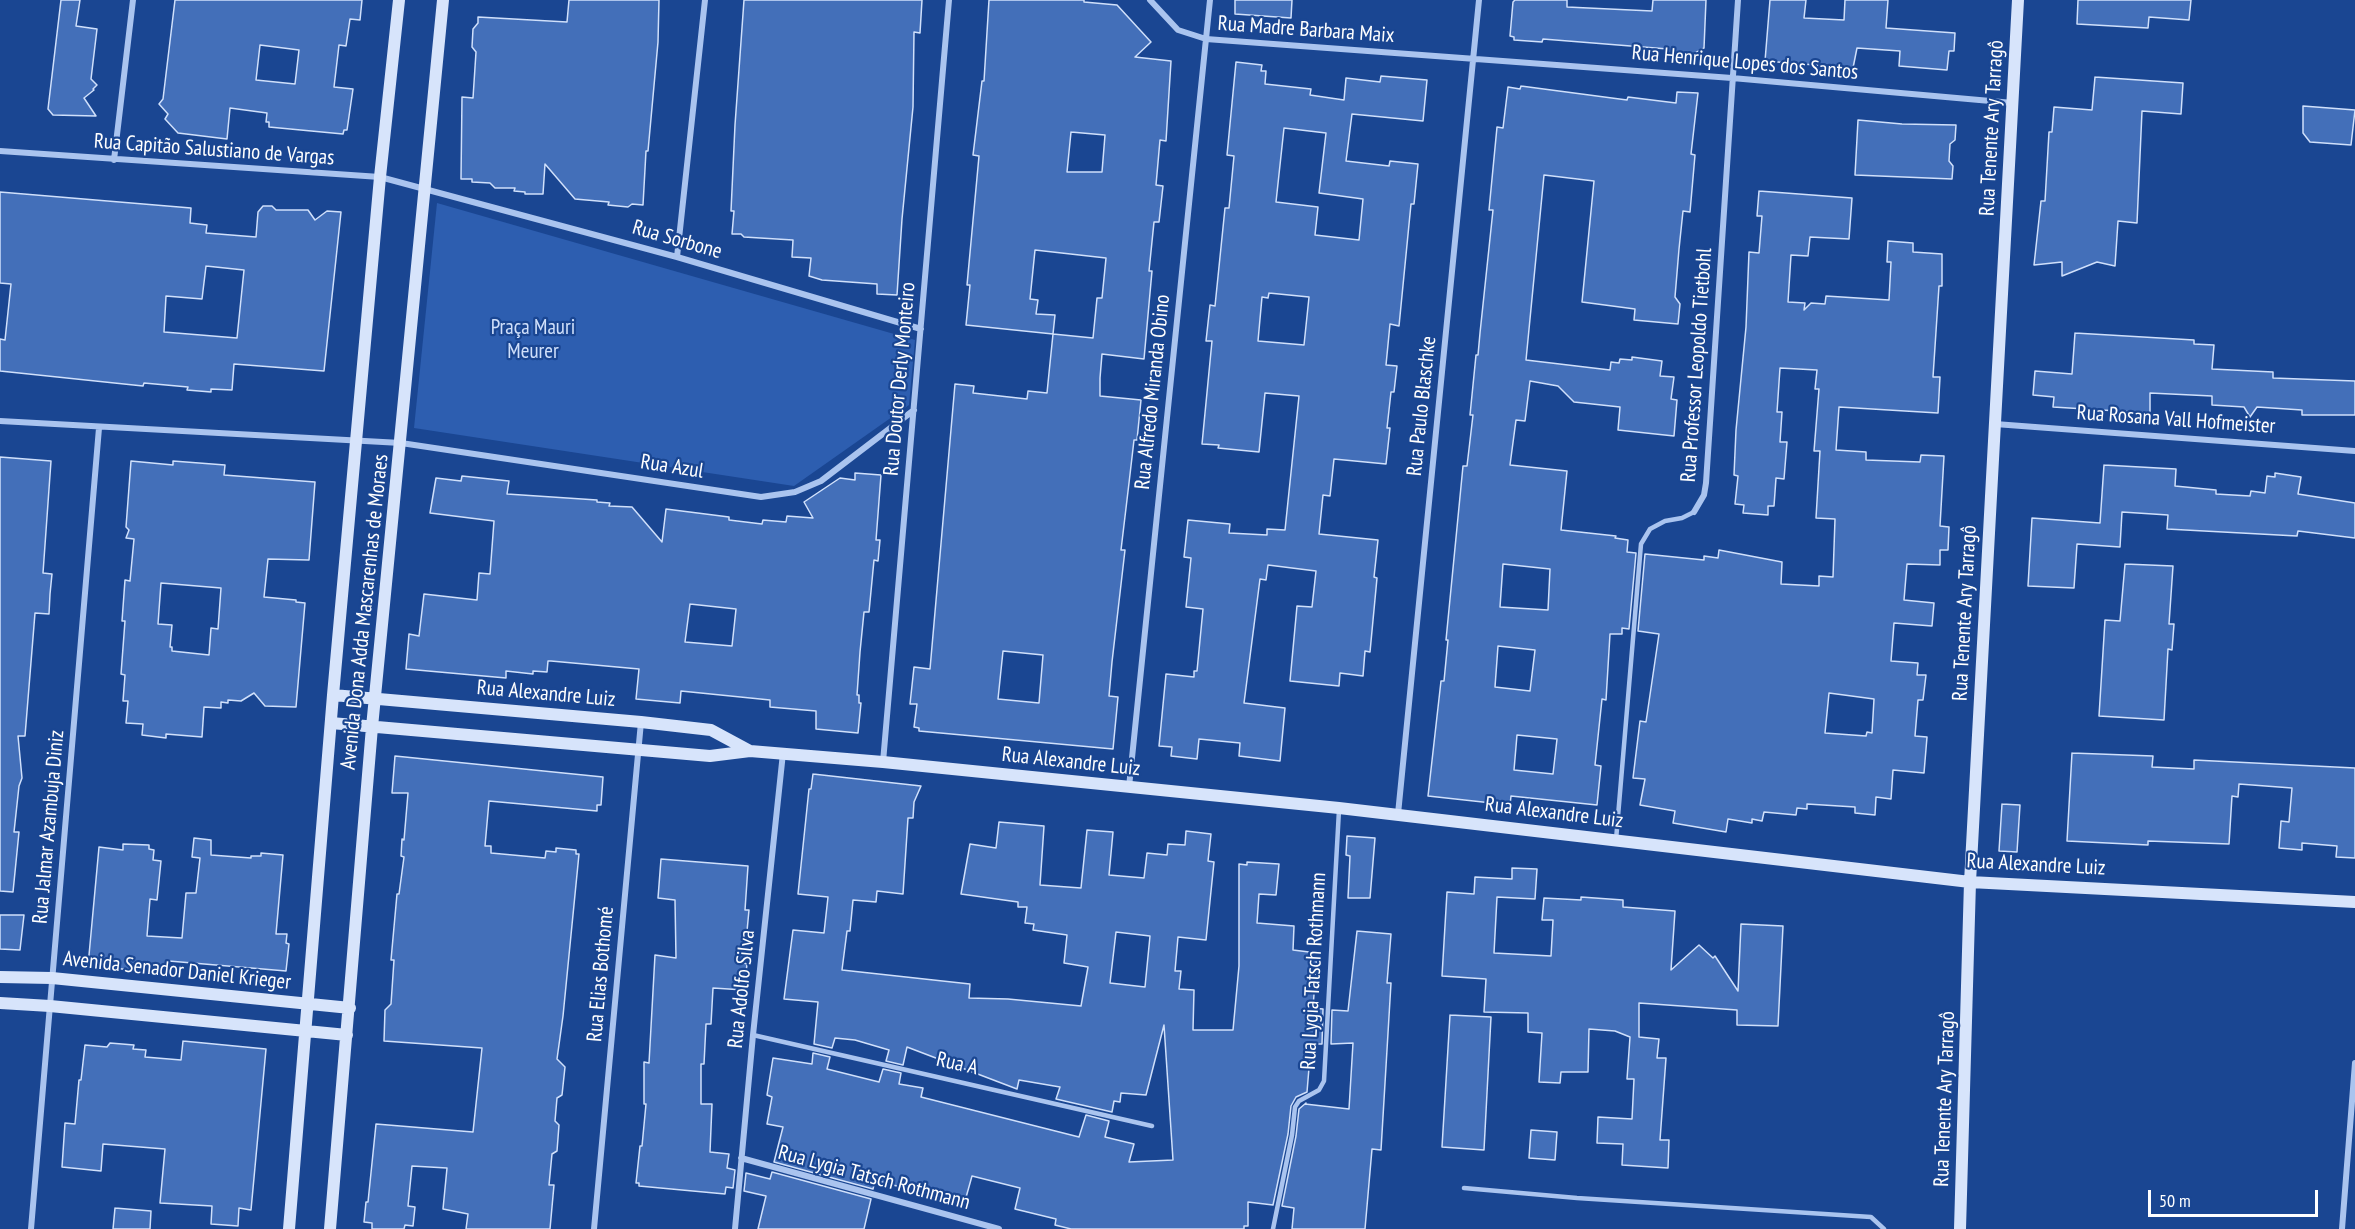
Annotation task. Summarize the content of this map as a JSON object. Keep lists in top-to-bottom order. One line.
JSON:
{"streets":{"main road":["Rua Tenente Ary Tarragô","Avenida Dona Adda Mascarenhas de Moraes","Rua Alexandre Luiz","Avenida Senador Daniel Krieger"],"street":["Rua Madre Barbara Maix","Rua Henrique Lopes dos Santos","Rua Capitão Salustiano de Vargas","Rua Sorbone","Rua Professor Leopoldo Tietbohl","Rua Doutor Derly Monteiro","Rua Alfredo Miranda Obino","Rua Paulo Blaschke","Rua Rosana Vall Hofmeister","Rua Azul","Rua Jalmar Azambuja Diniz","Rua Lygia Tatsch Rothmann","Rua Elias Bothomé","Rua Adolfo Silva"],"lane":["Rua A"]},"crossings":[["Rua Madre Barbara Maix","Rua Henrique Lopes dos Santos"],["Rua Madre Barbara Maix","Rua Alfredo Miranda Obino"],["Rua Madre Barbara Maix","Rua Paulo Blaschke"],["Rua Henrique Lopes dos Santos","Rua Tenente Ary Tarragô"],["Rua Henrique Lopes dos Santos","Rua Professor Leopoldo Tietbohl"],["Rua Henrique Lopes dos Santos","Rua Paulo Blaschke"],["Rua Tenente Ary Tarragô","Rua Rosana Vall Hofmeister"],["Rua Tenente Ary Tarragô","Rua Alexandre Luiz"],["Rua Capitão Salustiano de Vargas","Rua Sorbone"],["Rua Capitão Salustiano de Vargas","Avenida Dona Adda Mascarenhas de Moraes"],["Rua Sorbone","Rua Doutor Derly Monteiro"],["Rua Sorbone","Avenida Dona Adda Mascarenhas de Moraes"],["Rua Professor Leopoldo Tietbohl","Rua Alexandre Luiz"],["Rua Doutor Derly Monteiro","Rua Azul"],["Rua Doutor Derly Monteiro","Rua Alexandre Luiz"],["Rua Alfredo Miranda Obino","Rua Alexandre Luiz"],["Rua Paulo Blaschke","Rua Alexandre Luiz"],["Rua Azul","Avenida Dona Adda Mascarenhas de Moraes"],["Avenida Dona Adda Mascarenhas de Moraes","Rua Alexandre Luiz"],["Avenida Dona Adda Mascarenhas de Moraes","Avenida Senador Daniel Krieger"],["Rua Alexandre Luiz","Rua Lygia Tatsch Rothmann"],["Rua Alexandre Luiz","Rua Elias Bothomé"],["Rua Alexandre Luiz","Rua Adolfo Silva"],["Rua Jalmar Azambuja Diniz","Avenida Senador Daniel Krieger"],["Rua Lygia Tatsch Rothmann","Rua Adolfo Silva"],["Rua Adolfo Silva","Rua A"]],"parks":["Praça Mauri Meurer"],"scale_bar":"50 m"}
